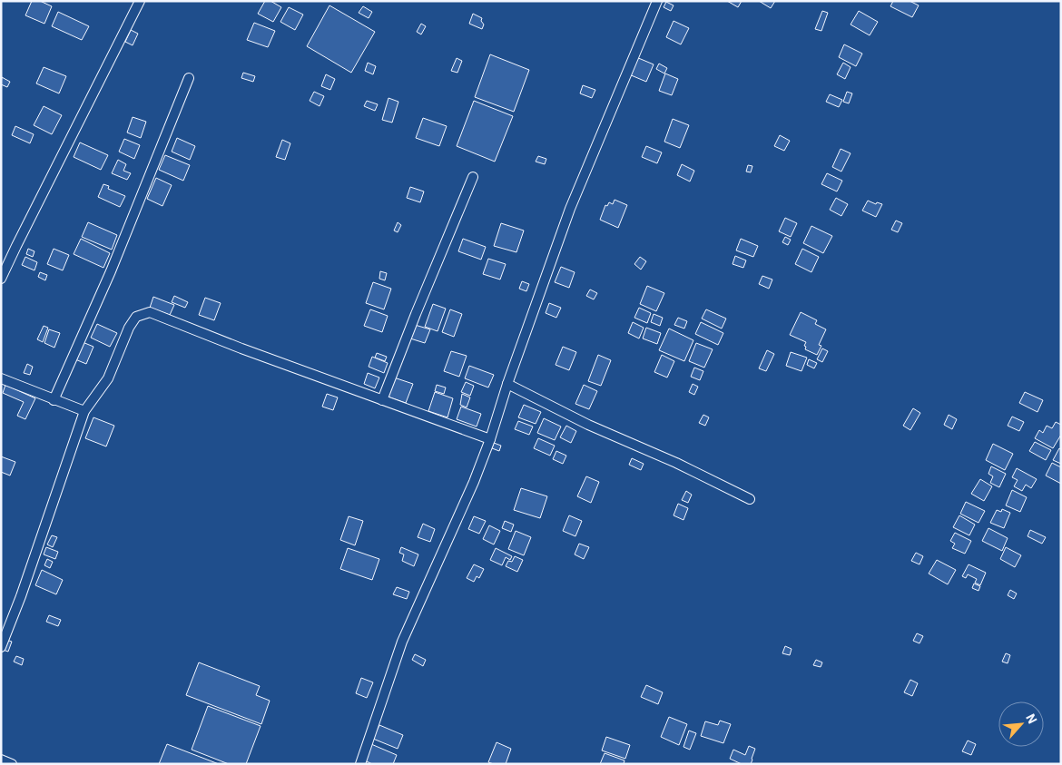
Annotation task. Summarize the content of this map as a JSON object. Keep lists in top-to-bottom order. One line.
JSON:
{"north":"top right"}
